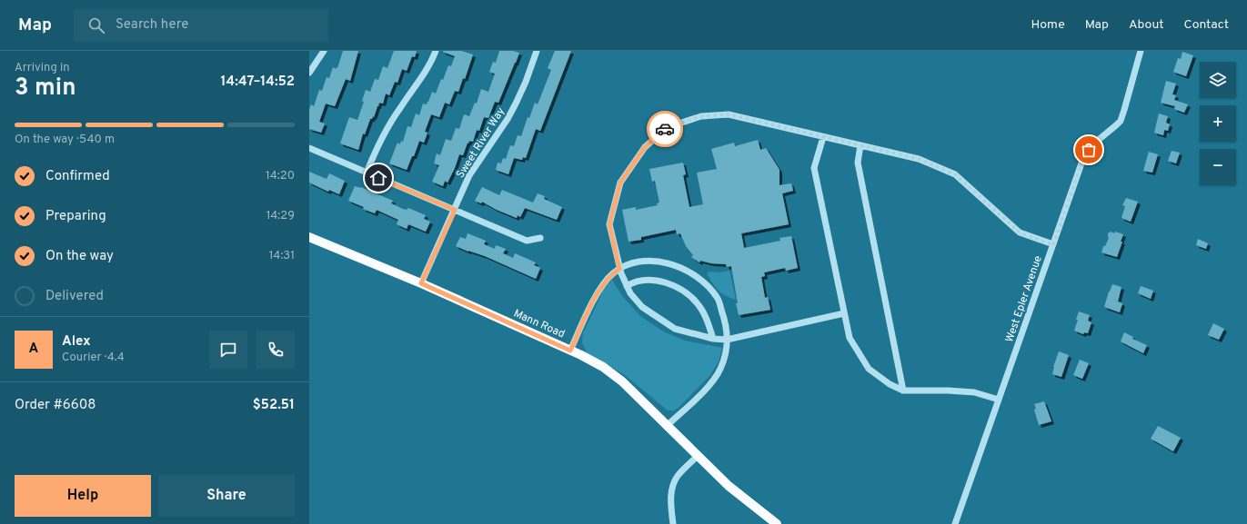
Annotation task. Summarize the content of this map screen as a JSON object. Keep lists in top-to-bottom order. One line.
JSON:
{"streets":{"main road":["Mann Road"],"street":["Sweet River Way","West Epler Avenue"]},"crossings":[["Sweet River Way","Mann Road"]],"page":{"header":"Map","search":"Search here","nav":["Home","Map","About","Contact"],"heading":["3 min","Arriving in","14:47–14:52"],"panel":["Alex","Courier · 4.4","Order #6608","$52.51"],"map_buttons":["+","−"],"bar":"On the way · 540 m","list":[["Confirmed","14:20"],["Preparing","14:29"],["On the way","14:31"],"Delivered"],"round":"A","buttons":["Help","Share"]}}
